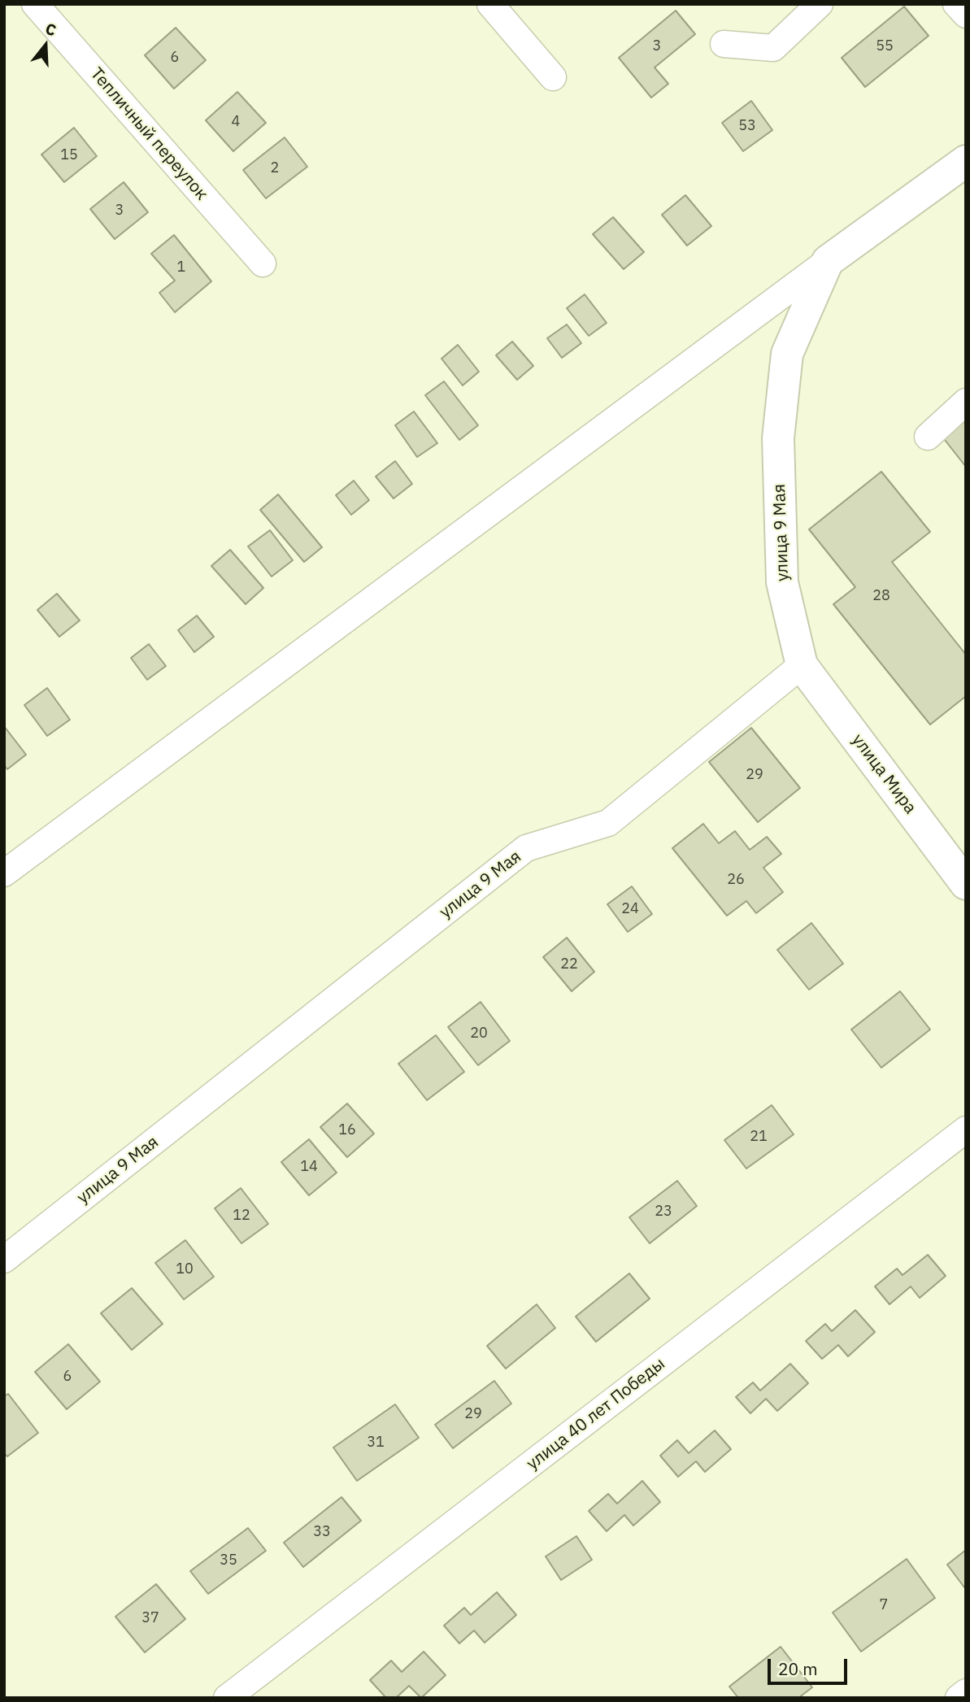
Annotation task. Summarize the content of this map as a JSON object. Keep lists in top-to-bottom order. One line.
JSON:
{"streets":{"street":["Тепличный переулок","улица 9 Мая","улица Мира","улица 40 лет Победы"]},"crossings":[["улица 9 Мая","улица Мира"]],"house_numbers":["3","55","6","4","53","15","2","3","1","28","29","26","24","22","20","16","21","14","23","12","10","6","29","31","33","35","7","37"],"scale_bar":"20 m","north":"top"}
